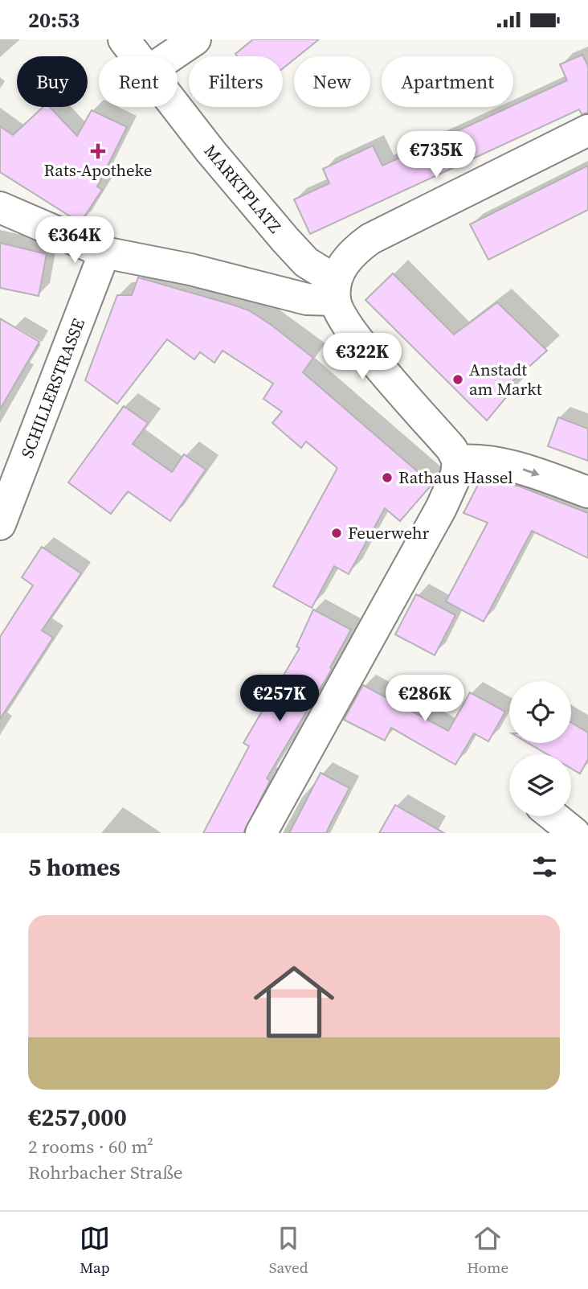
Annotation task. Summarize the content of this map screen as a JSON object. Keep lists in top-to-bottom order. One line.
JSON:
{"streets":{"street":["MARKTPLATZ","SCHILLERSTRASSE"]},"places":{"health":["Rats-Apotheke"],"other":["Anstadt am Markt","Rathaus Hassel","Feuerwehr"]},"page":{"status":"20:53","chip":["Buy","Rent","Filters","New","Apartment"],"price":["€735K","€364K","€322K","€257K","€286K"],"heading":"5 homes","list":[{"name":"€257,000","note":"2 rooms · 60 m² · Rohrbacher Straße"}],"tabs":["Map","Saved","Home"]}}
